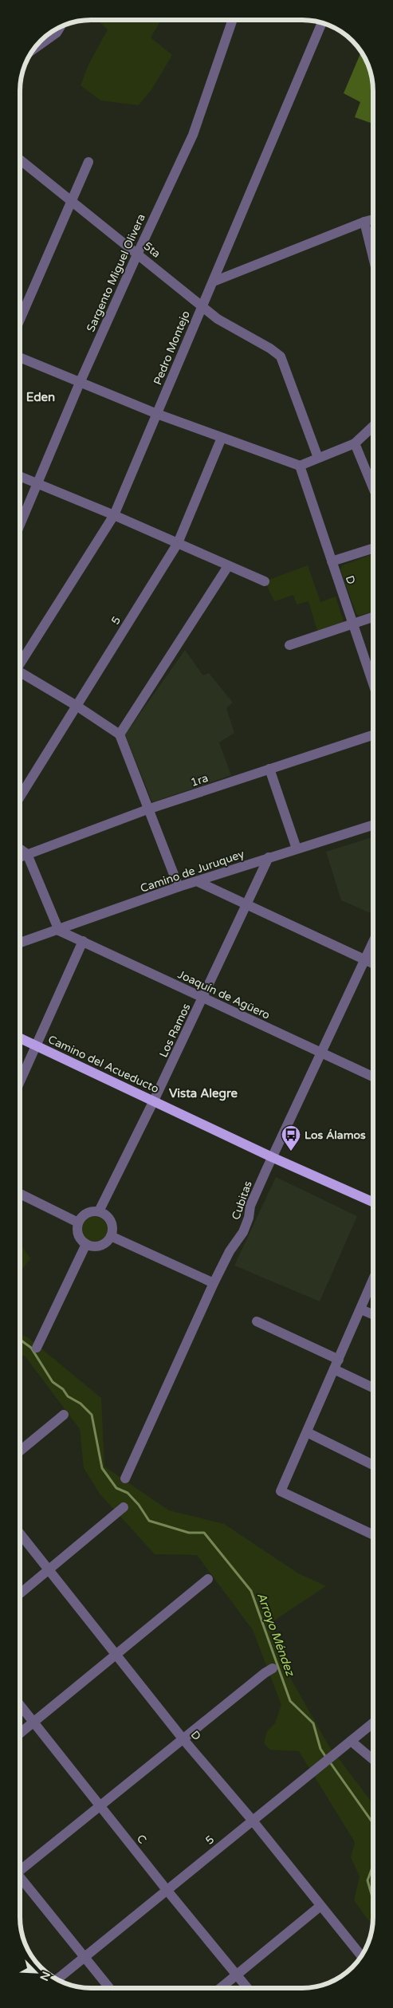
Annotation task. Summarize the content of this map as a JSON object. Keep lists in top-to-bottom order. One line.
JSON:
{"streets":{"main road":["Camino del Acueducto"],"street":["5ta","Sargento Miguel Olivera","Pedro Montejo","D","5","1ra","Camino de Juruquey","Joaquín de Agüero","Los Ramos","Cubitas","C"]},"crossings":[["5ta","Sargento Miguel Olivera"],["5ta","Pedro Montejo"],["D","5"],["5","C"],["Camino de Juruquey","Joaquín de Agüero"],["Camino de Juruquey","Los Ramos"],["Joaquín de Agüero","Los Ramos"],["Joaquín de Agüero","Cubitas"],["Los Ramos","Camino del Acueducto"],["Camino del Acueducto","Cubitas"]],"districts":["Eden","Vista Alegre"],"water":["Arroyo Méndez"],"places":{"bus stop":["Los Álamos"]},"north":"bottom right"}
